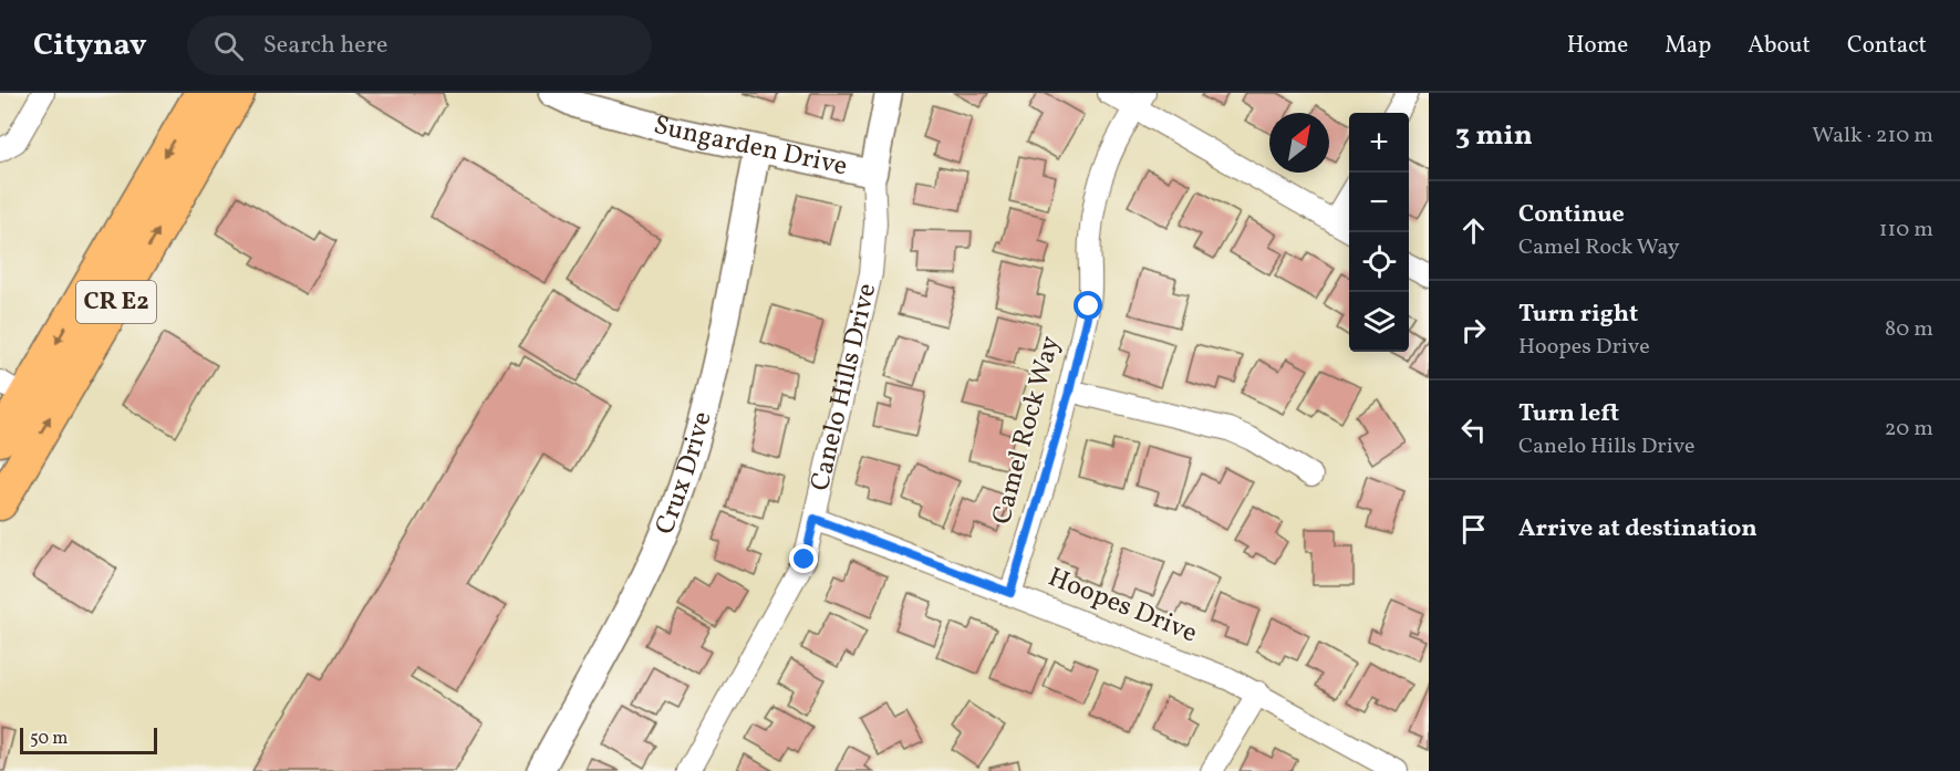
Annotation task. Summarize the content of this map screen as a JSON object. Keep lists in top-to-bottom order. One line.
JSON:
{"streets":{"main road":["CR E2"],"street":["Sungarden Drive","Canelo Hills Drive","Camel Rock Way","Crux Drive","Hoopes Drive"]},"crossings":[["Sungarden Drive","Canelo Hills Drive"],["Sungarden Drive","Crux Drive"],["Canelo Hills Drive","Hoopes Drive"],["Camel Rock Way","Hoopes Drive"]],"scale_bar":"50 m","north":"top right","page":{"header":"Citynav","search":"Search here","nav":["Home","Map","About","Contact"],"heading":["3 min","Walk · 210 m"],"map_buttons":["+","−"],"list":[["Continue","Camel Rock Way","110 m"],["Turn right","Hoopes Drive","80 m"],["Turn left","Canelo Hills Drive","20 m"],"Arrive at destination"],"scale":"50 m"}}
